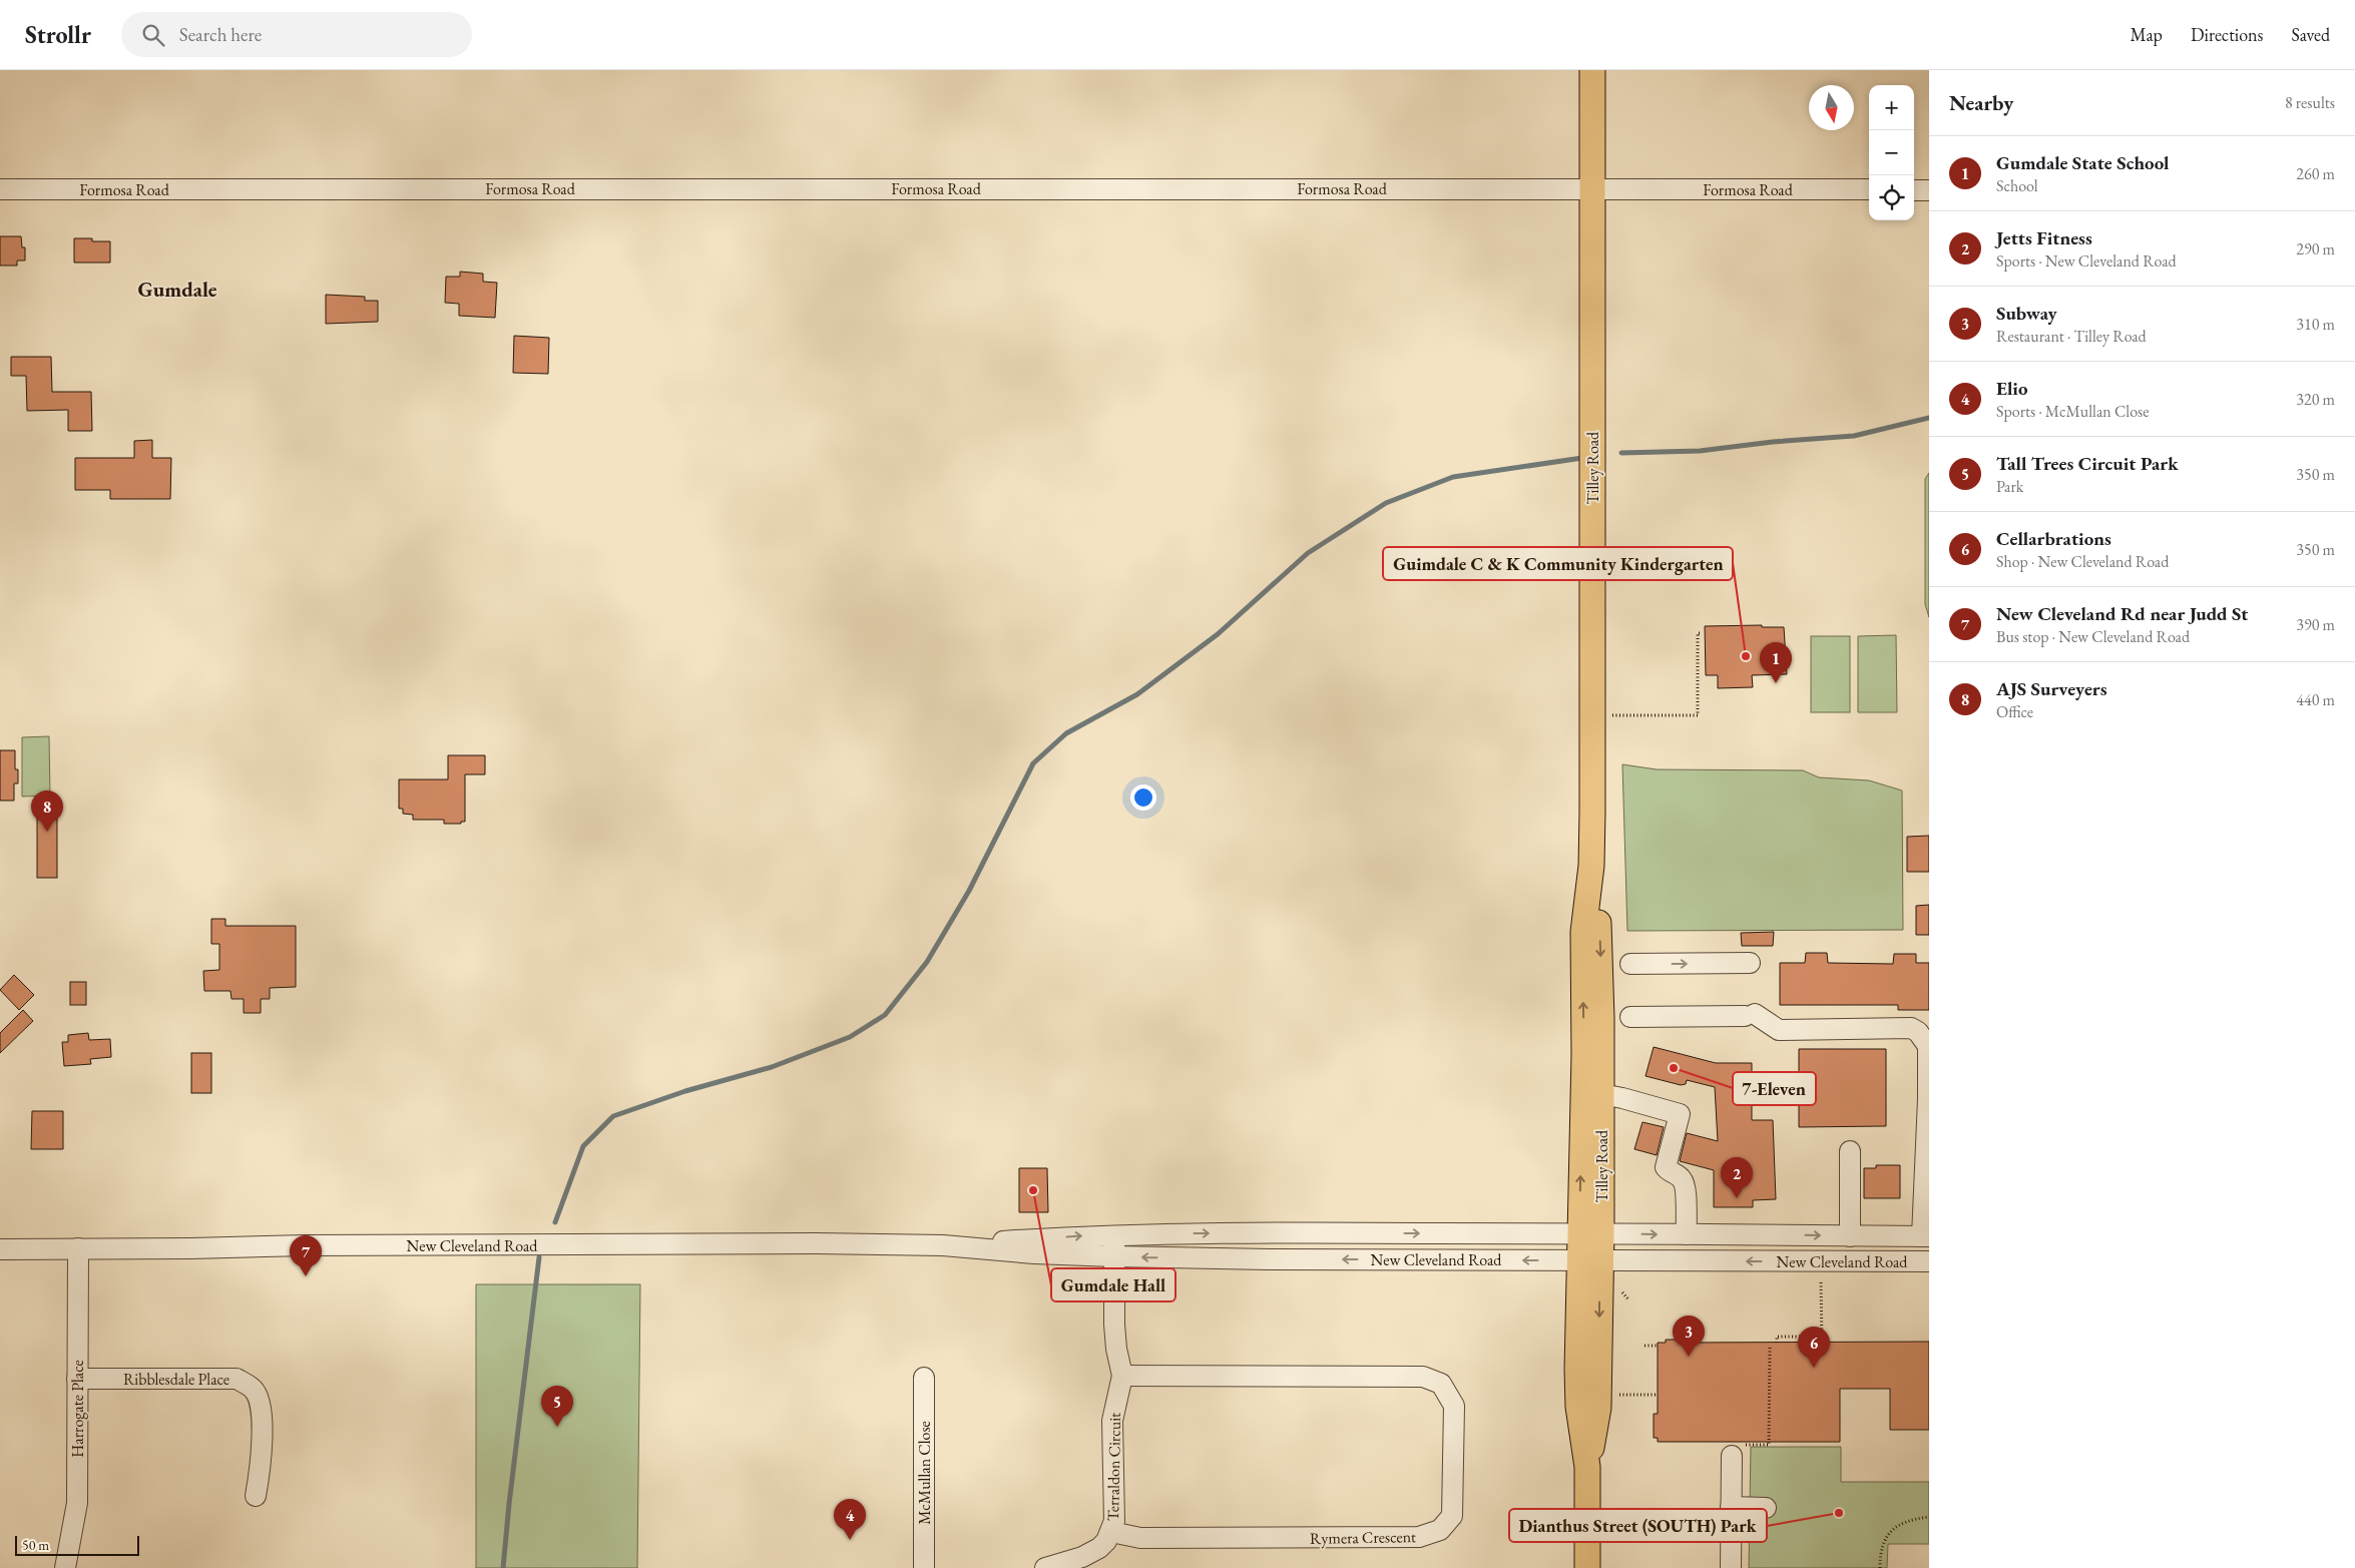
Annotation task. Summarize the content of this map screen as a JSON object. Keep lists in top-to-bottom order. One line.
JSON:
{"streets":{"main road":["Tilley Road"],"street":["Formosa Road","New Cleveland Road","Ribblesdale Place","Harrogate Place","Terraldon Circuit","McMullan Close","Rymera Crescent"]},"crossings":[["Formosa Road","Tilley Road"],["Tilley Road","New Cleveland Road"],["New Cleveland Road","Harrogate Place"],["New Cleveland Road","Terraldon Circuit"],["Ribblesdale Place","Harrogate Place"],["Terraldon Circuit","Rymera Crescent"]],"districts":["Gumdale"],"places":["Guimdale C & K Community Kindergarten","7-Eleven","Gumdale Hall","Dianthus Street (SOUTH) Park"],"scale_bar":"50 m","north":"bottom","page":{"header":"Strollr","search":"Search here","nav":["Map","Directions","Saved"],"heading":["Nearby","8 results"],"map_buttons":["+","−"],"list":[{"mark":"1","name":"Gumdale State School","note":"School","value":"260 m"},{"mark":"2","name":"Jetts Fitness","note":"Sports · New Cleveland Road","value":"290 m"},{"mark":"3","name":"Subway","note":"Restaurant · Tilley Road","value":"310 m"},{"mark":"4","name":"Elio","note":"Sports · McMullan Close","value":"320 m"},{"mark":"5","name":"Tall Trees Circuit Park","note":"Park","value":"350 m"},{"mark":"6","name":"Cellarbrations","note":"Shop · New Cleveland Road","value":"350 m"},{"mark":"7","name":"New Cleveland Rd near Judd St","note":"Bus stop · New Cleveland Road","value":"390 m"},{"mark":"8","name":"AJS Surveyers","note":"Office","value":"440 m"}],"pins":["1","8","2","7","3","6","5","4"],"scale":"50 m"}}
